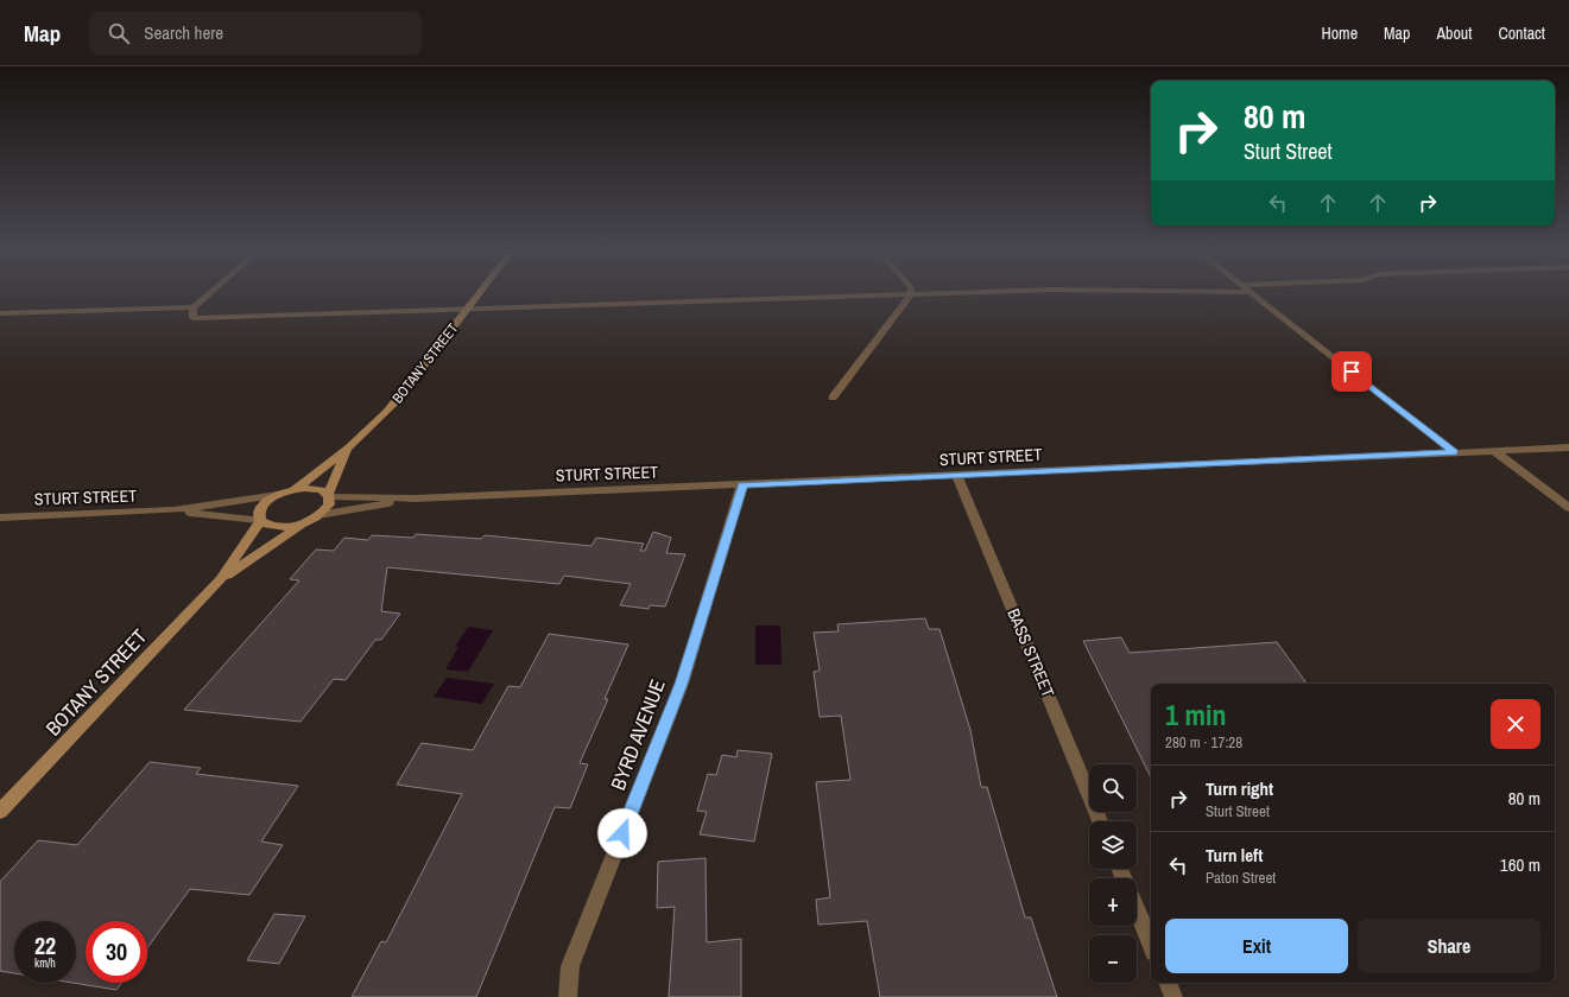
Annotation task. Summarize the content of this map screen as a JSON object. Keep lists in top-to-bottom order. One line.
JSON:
{"streets":{"street":["BOTANY STREET","STURT STREET","BASS STREET","BYRD AVENUE"]},"crossings":[["BOTANY STREET","STURT STREET"],["STURT STREET","BASS STREET"],["STURT STREET","BYRD AVENUE"]],"page":{"header":"Map","search":"Search here","nav":["Home","Map","About","Contact"],"turn":["80 m","Sturt Street"],"heading":["1 min","280 m · 17:28"],"map_buttons":["+","−"],"list":[{"name":"Turn right","note":"Sturt Street","value":"80 m"},{"name":"Turn left","note":"Paton Street","value":"160 m"}],"buttons":["Exit","Share"],"speed":"22 km/h","limit":"30"}}
